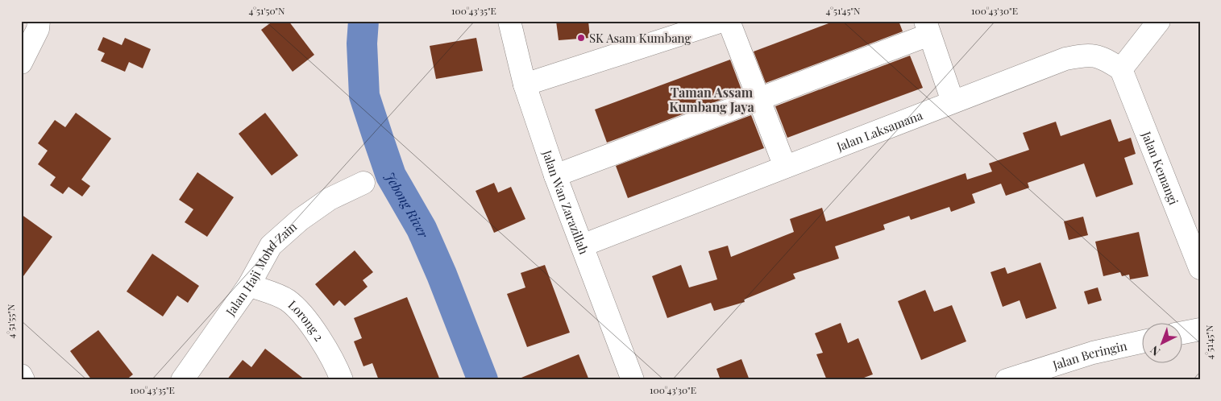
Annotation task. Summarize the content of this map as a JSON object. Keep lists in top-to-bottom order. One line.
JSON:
{"streets":{"street":["Jalan Laksamana","Jalan Kemangi","Jalan Wan Zarazillah","Jalan Haji Mohd Zain","Lorong 2","Jalan Beringin"]},"crossings":[["Jalan Laksamana","Jalan Kemangi"],["Jalan Laksamana","Jalan Wan Zarazillah"],["Jalan Haji Mohd Zain","Lorong 2"]],"districts":["Taman Assam Kumbang Jaya"],"water":["Jebong River"],"places":["SK Asam Kumbang"],"north":"bottom left","coordinates":["4°51'50\"N","100°43'35\"E","4°51'45\"N","100°43'30\"E","4°51'55\"N"]}
